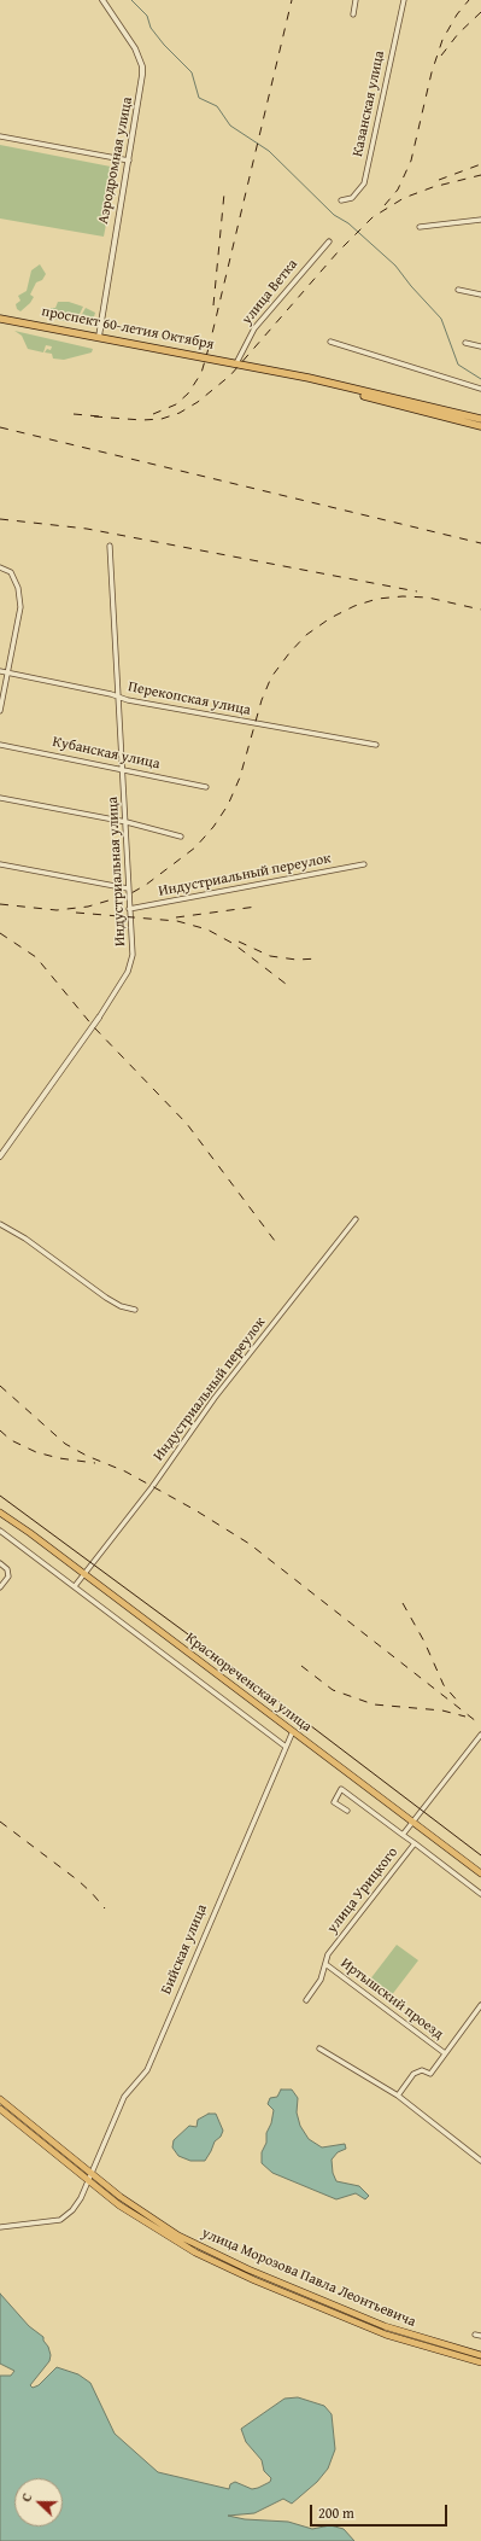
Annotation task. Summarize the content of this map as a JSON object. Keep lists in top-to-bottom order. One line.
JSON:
{"streets":{"highway":["проспект 60-летия Октября"],"main road":["Краснореченская улица","улица Морозова Павла Леонтьевича"],"street":["Казанская улица","Аэродромная улица","улица Ветка","Перекопская улица","Кубанская улица","Индустриальная улица","Индустриальный переулок","улица Урицкого","Бийская улица","Иртышский проезд"]},"crossings":[["Аэродромная улица","проспект 60-летия Октября"],["улица Ветка","проспект 60-летия Октября"],["Перекопская улица","Индустриальная улица"],["Кубанская улица","Индустриальная улица"],["Индустриальная улица","Индустриальный переулок"],["Индустриальный переулок","Краснореченская улица"],["Краснореченская улица","улица Урицкого"],["Краснореченская улица","Бийская улица"],["улица Урицкого","Иртышский проезд"],["Бийская улица","улица Морозова Павла Леонтьевича"]],"scale_bar":"200 m","north":"left"}
